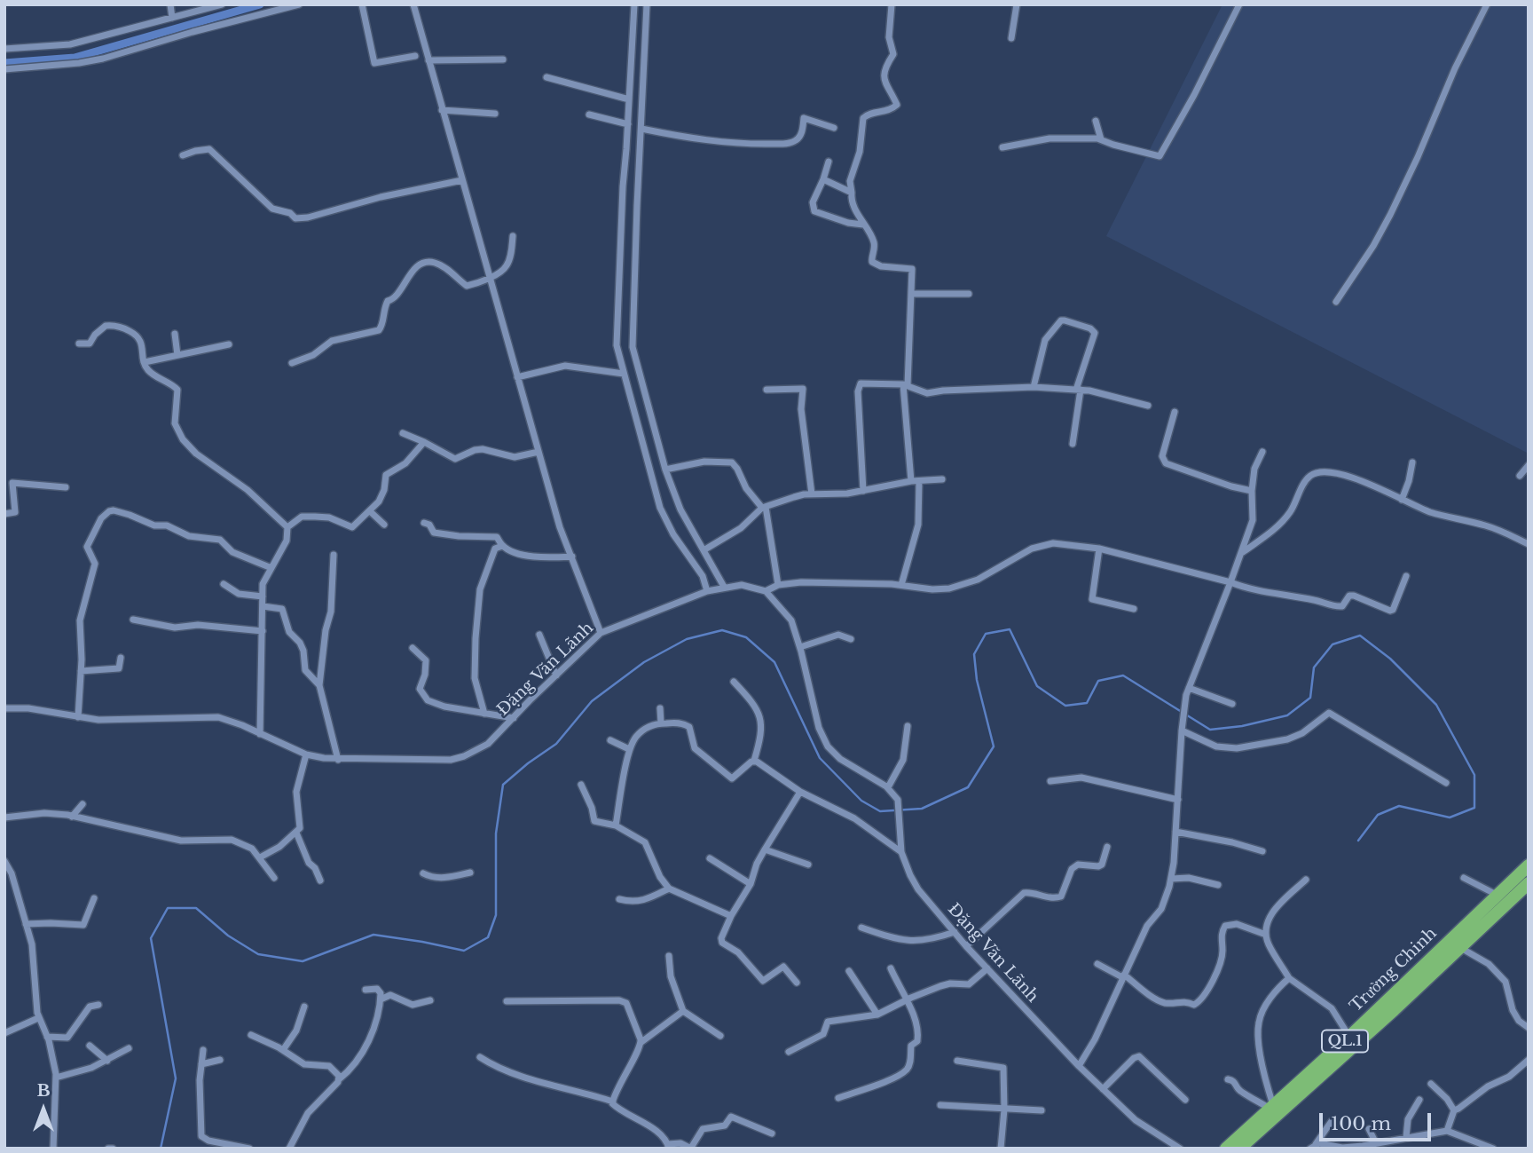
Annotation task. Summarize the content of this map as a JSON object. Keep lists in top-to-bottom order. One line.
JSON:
{"streets":{"highway":["Trường Chinh","QL.1"],"street":["Đặng Văn Lãnh"]},"scale_bar":"100 m","north":"top"}
